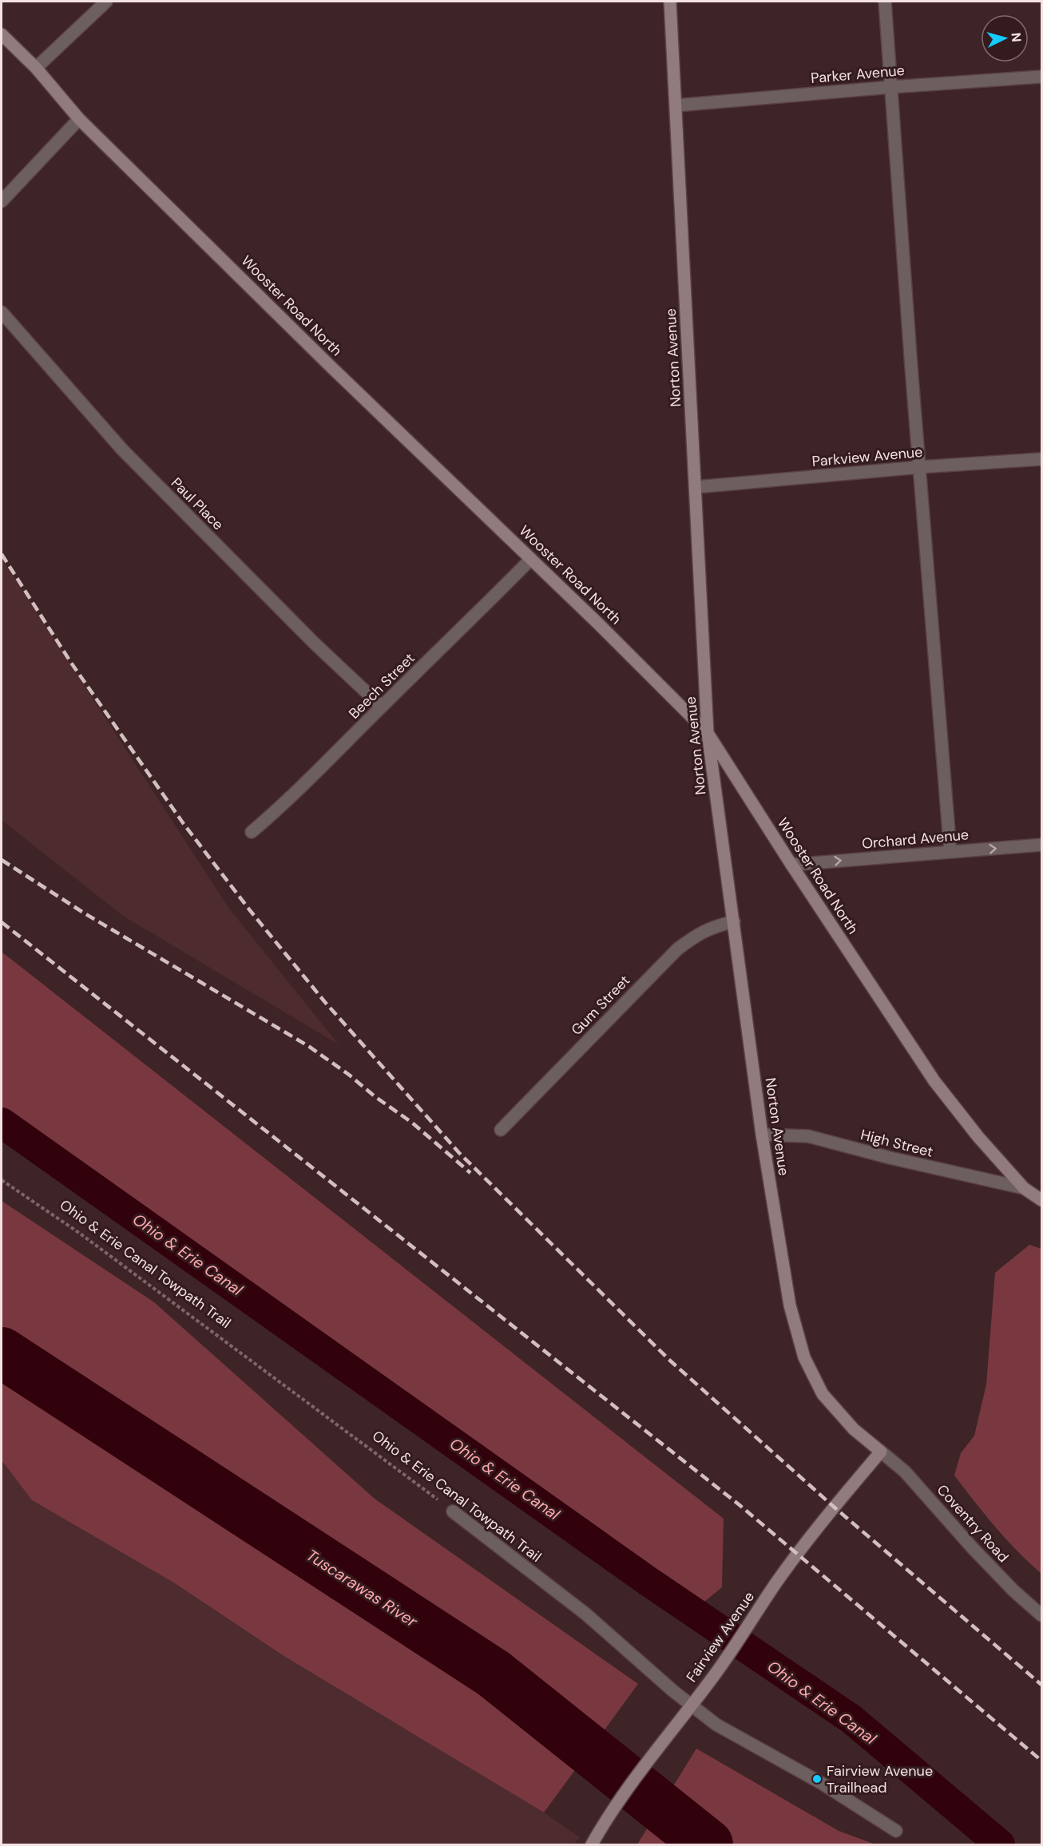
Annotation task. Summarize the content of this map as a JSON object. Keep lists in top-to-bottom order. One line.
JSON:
{"streets":{"main road":["Wooster Road North","Norton Avenue","Fairview Avenue"],"street":["Parker Avenue","Parkview Avenue","Paul Place","Beech Street","Orchard Avenue","Gum Street","High Street","Ohio & Erie Canal Towpath Trail","Coventry Road"]},"crossings":[["Parker Avenue","Norton Avenue"],["Wooster Road North","Norton Avenue"],["Wooster Road North","Beech Street"],["Wooster Road North","Orchard Avenue"],["Wooster Road North","High Street"],["Norton Avenue","Parkview Avenue"],["Norton Avenue","Gum Street"],["Norton Avenue","High Street"],["Norton Avenue","Coventry Road"],["Norton Avenue","Fairview Avenue"],["Paul Place","Beech Street"],["Ohio & Erie Canal Towpath Trail","Fairview Avenue"],["Coventry Road","Fairview Avenue"]],"one_way":["Orchard Avenue"],"water":["Ohio & Erie Canal","Tuscarawas River"],"places":["Fairview Avenue Trailhead"],"north":"right"}
